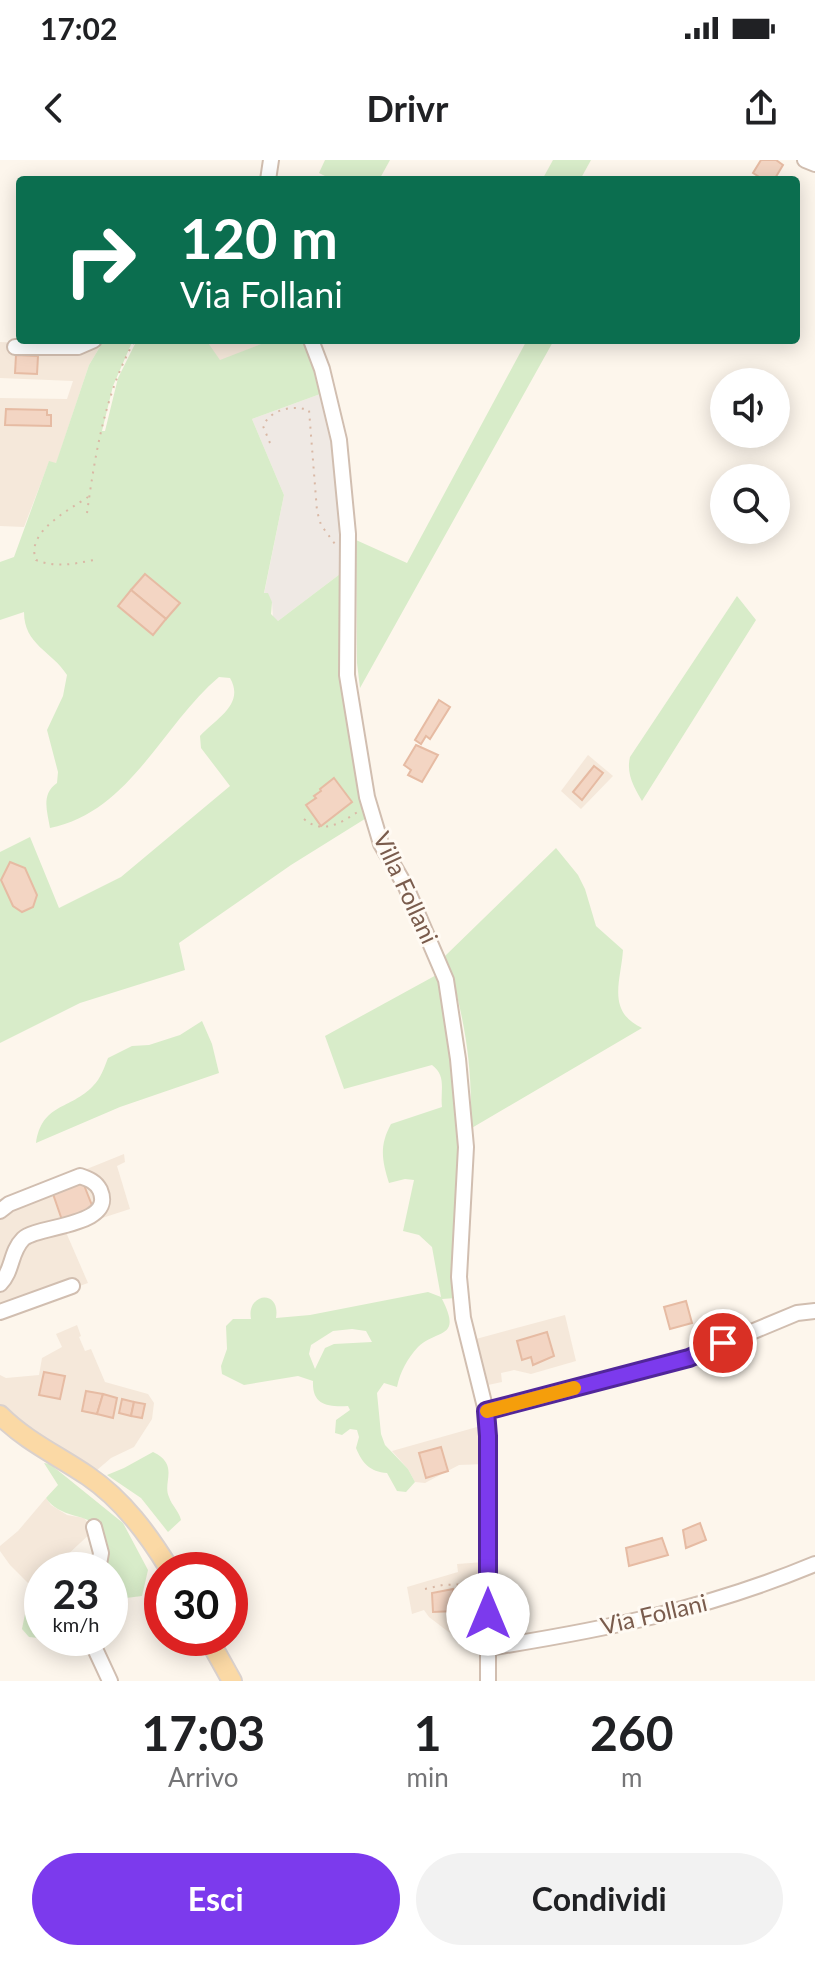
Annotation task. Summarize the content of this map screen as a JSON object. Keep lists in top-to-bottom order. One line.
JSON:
{"streets":{"street":["Villa Follani","Via Follani"]},"crossings":[["Villa Follani","Via Follani"]],"page":{"status":"17:02","header":"Drivr","turn":["120 m","Via Follani"],"speed":"23 km/h","limit":"30","eta":["17:03","Arrivo","1","min","260","m"],"buttons":["Esci","Condividi"]}}
